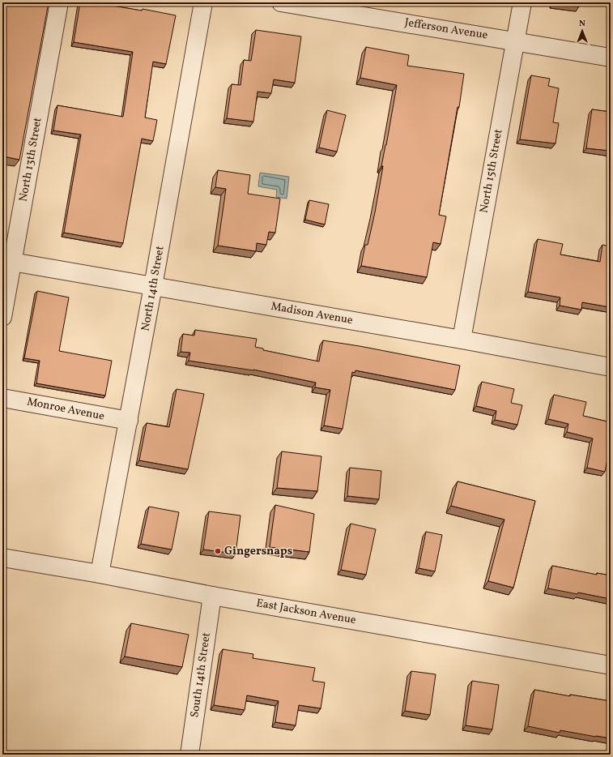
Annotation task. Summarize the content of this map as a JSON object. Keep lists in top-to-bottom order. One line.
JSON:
{"streets":{"street":["Jefferson Avenue","North 13th Street","North 15th Street","North 14th Street","Madison Avenue","Monroe Avenue","East Jackson Avenue","South 14th Street"]},"crossings":[["Jefferson Avenue","North 15th Street"],["North 13th Street","Madison Avenue"],["North 15th Street","Madison Avenue"],["North 14th Street","Madison Avenue"],["North 14th Street","Monroe Avenue"],["North 14th Street","East Jackson Avenue"],["East Jackson Avenue","South 14th Street"]],"places":["Gingersnaps"],"north":"top"}
